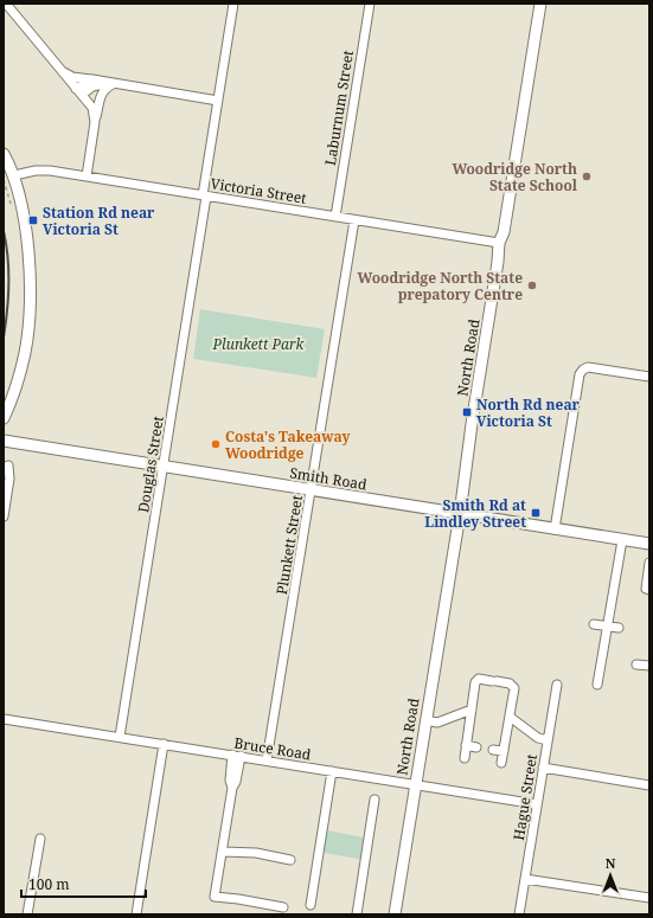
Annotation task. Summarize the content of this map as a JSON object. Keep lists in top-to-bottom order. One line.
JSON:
{"streets":{"street":["Laburnum Street","Victoria Street","North Road","Douglas Street","Smith Road","Plunkett Street","Bruce Road","Hague Street"]},"crossings":[["Laburnum Street","Victoria Street"],["Victoria Street","North Road"],["Victoria Street","Douglas Street"],["Victoria Street","Plunkett Street"],["North Road","Smith Road"],["North Road","Bruce Road"],["Douglas Street","Smith Road"],["Douglas Street","Bruce Road"],["Smith Road","Plunkett Street"],["Plunkett Street","Bruce Road"],["Bruce Road","Hague Street"]],"parks":["Plunkett Park"],"places":{"other":["Woodridge North State School","Woodridge North State prepatory Centre","Costa's Takeaway Woodridge"],"transit":["Station Rd near Victoria St","North Rd near Victoria St","Smith Rd at Lindley Street"]},"scale_bar":"100 m","north":"top"}
